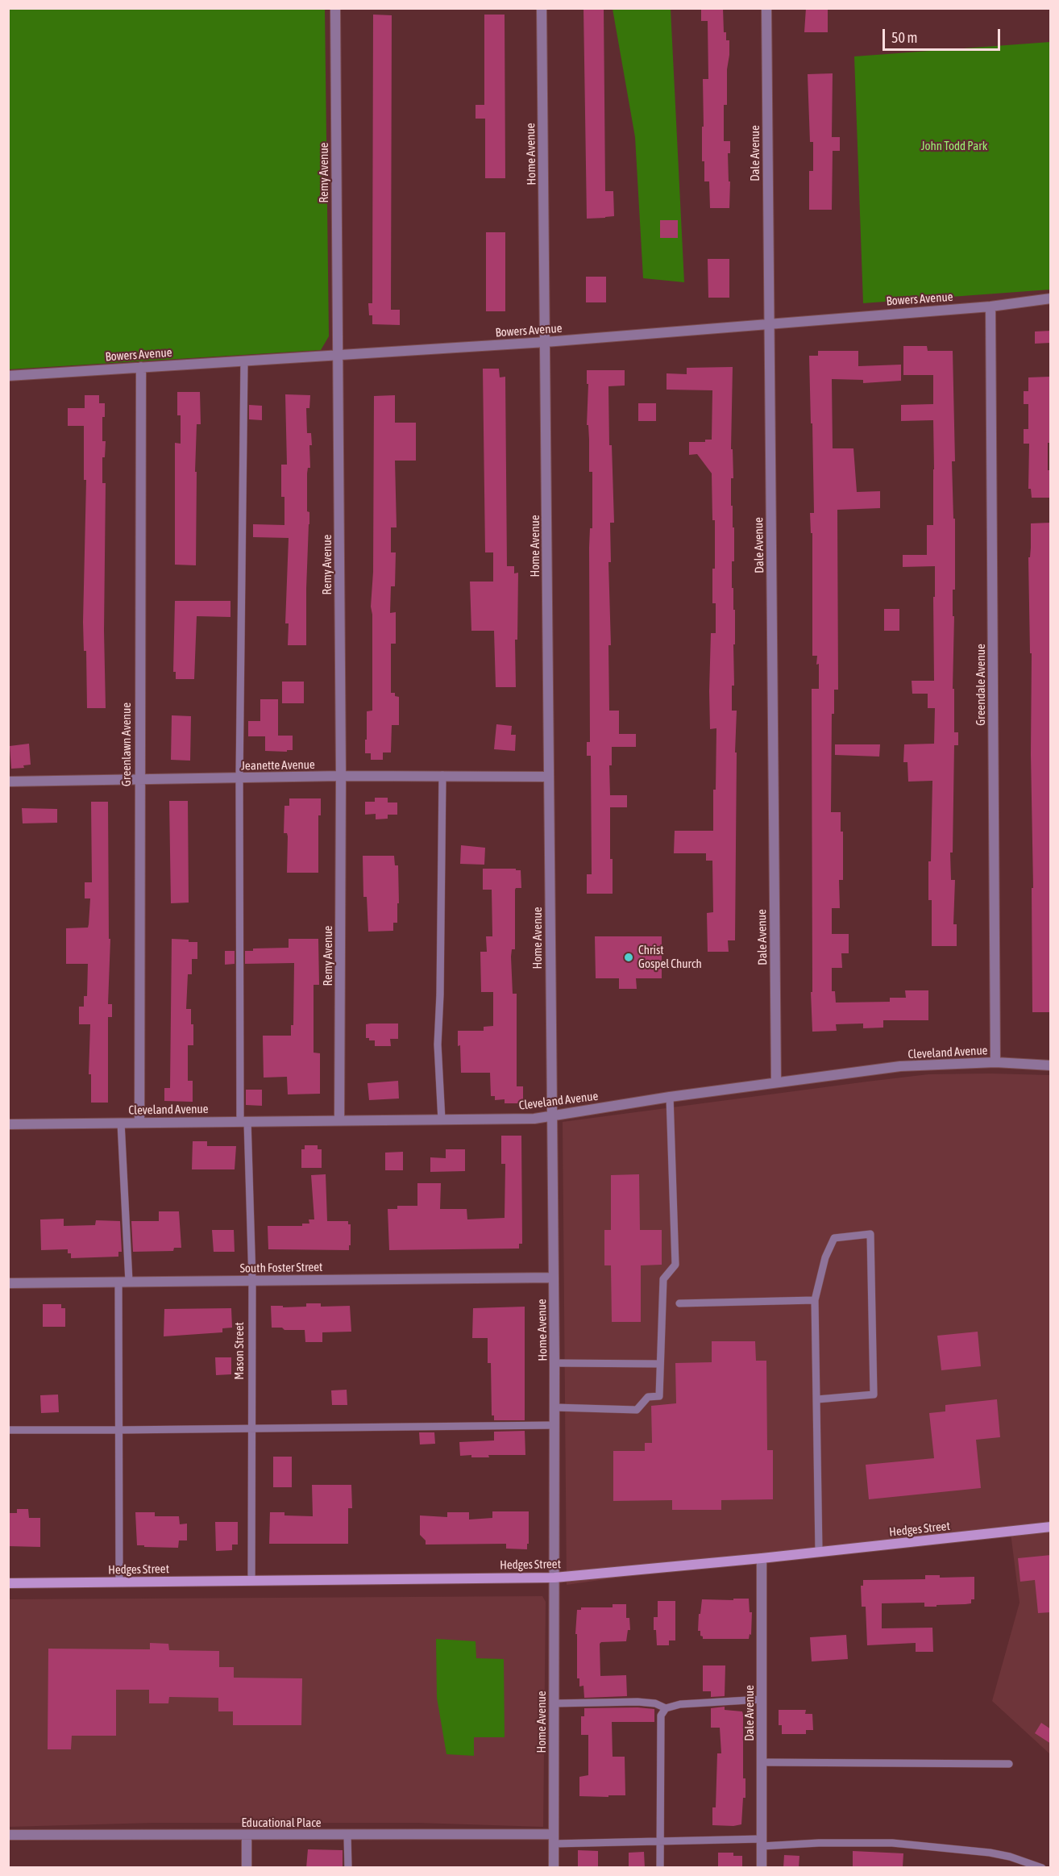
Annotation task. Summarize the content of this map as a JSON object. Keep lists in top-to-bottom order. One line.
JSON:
{"streets":{"street":["Dale Avenue","Home Avenue","Remy Avenue","Bowers Avenue","Greendale Avenue","Greenlawn Avenue","Jeanette Avenue","Cleveland Avenue","South Foster Street","Hedges Street","Educational Place"],"lane":["Mason Street"]},"crossings":[["Dale Avenue","Bowers Avenue"],["Dale Avenue","Cleveland Avenue"],["Dale Avenue","Hedges Street"],["Home Avenue","Bowers Avenue"],["Home Avenue","Jeanette Avenue"],["Home Avenue","Cleveland Avenue"],["Home Avenue","South Foster Street"],["Home Avenue","Hedges Street"],["Home Avenue","Educational Place"],["Remy Avenue","Bowers Avenue"],["Remy Avenue","Jeanette Avenue"],["Remy Avenue","Cleveland Avenue"],["Bowers Avenue","Greendale Avenue"],["Bowers Avenue","Greenlawn Avenue"],["Bowers Avenue","Mason Street"],["Greendale Avenue","Cleveland Avenue"],["Greenlawn Avenue","Jeanette Avenue"],["Greenlawn Avenue","Cleveland Avenue"],["Jeanette Avenue","Mason Street"],["Cleveland Avenue","Mason Street"],["South Foster Street","Mason Street"],["Mason Street","Hedges Street"]],"parks":["John Todd Park"],"places":["Christ Gospel Church"],"scale_bar":"50 m"}
